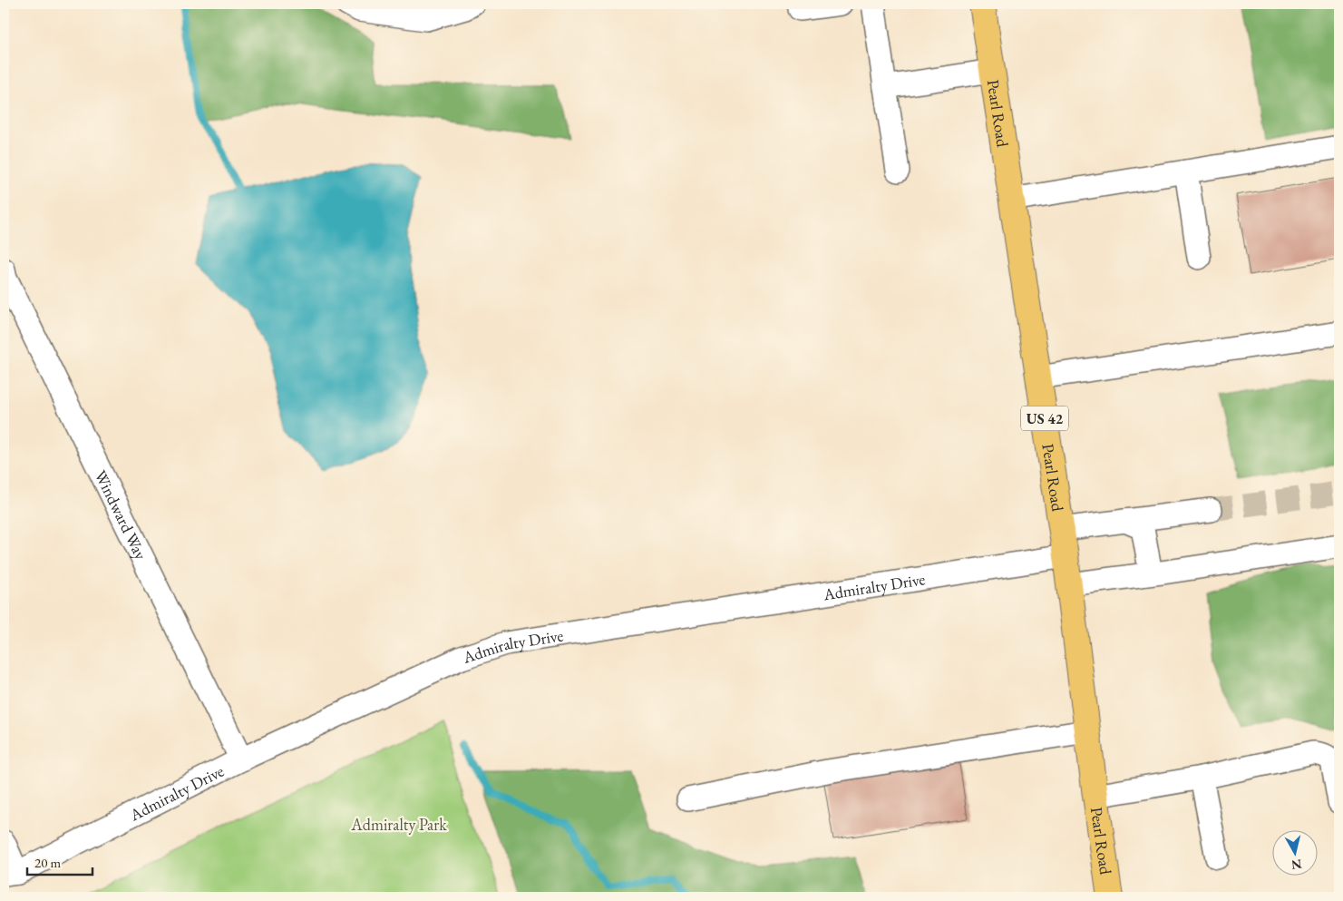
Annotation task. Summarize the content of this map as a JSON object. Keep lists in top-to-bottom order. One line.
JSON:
{"streets":{"main road":["Pearl Road","US 42"],"street":["Windward Way","Admiralty Drive"]},"crossings":[["Pearl Road","Admiralty Drive"],["Windward Way","Admiralty Drive"]],"parks":["Admiralty Park"],"scale_bar":"20 m","north":"bottom"}
